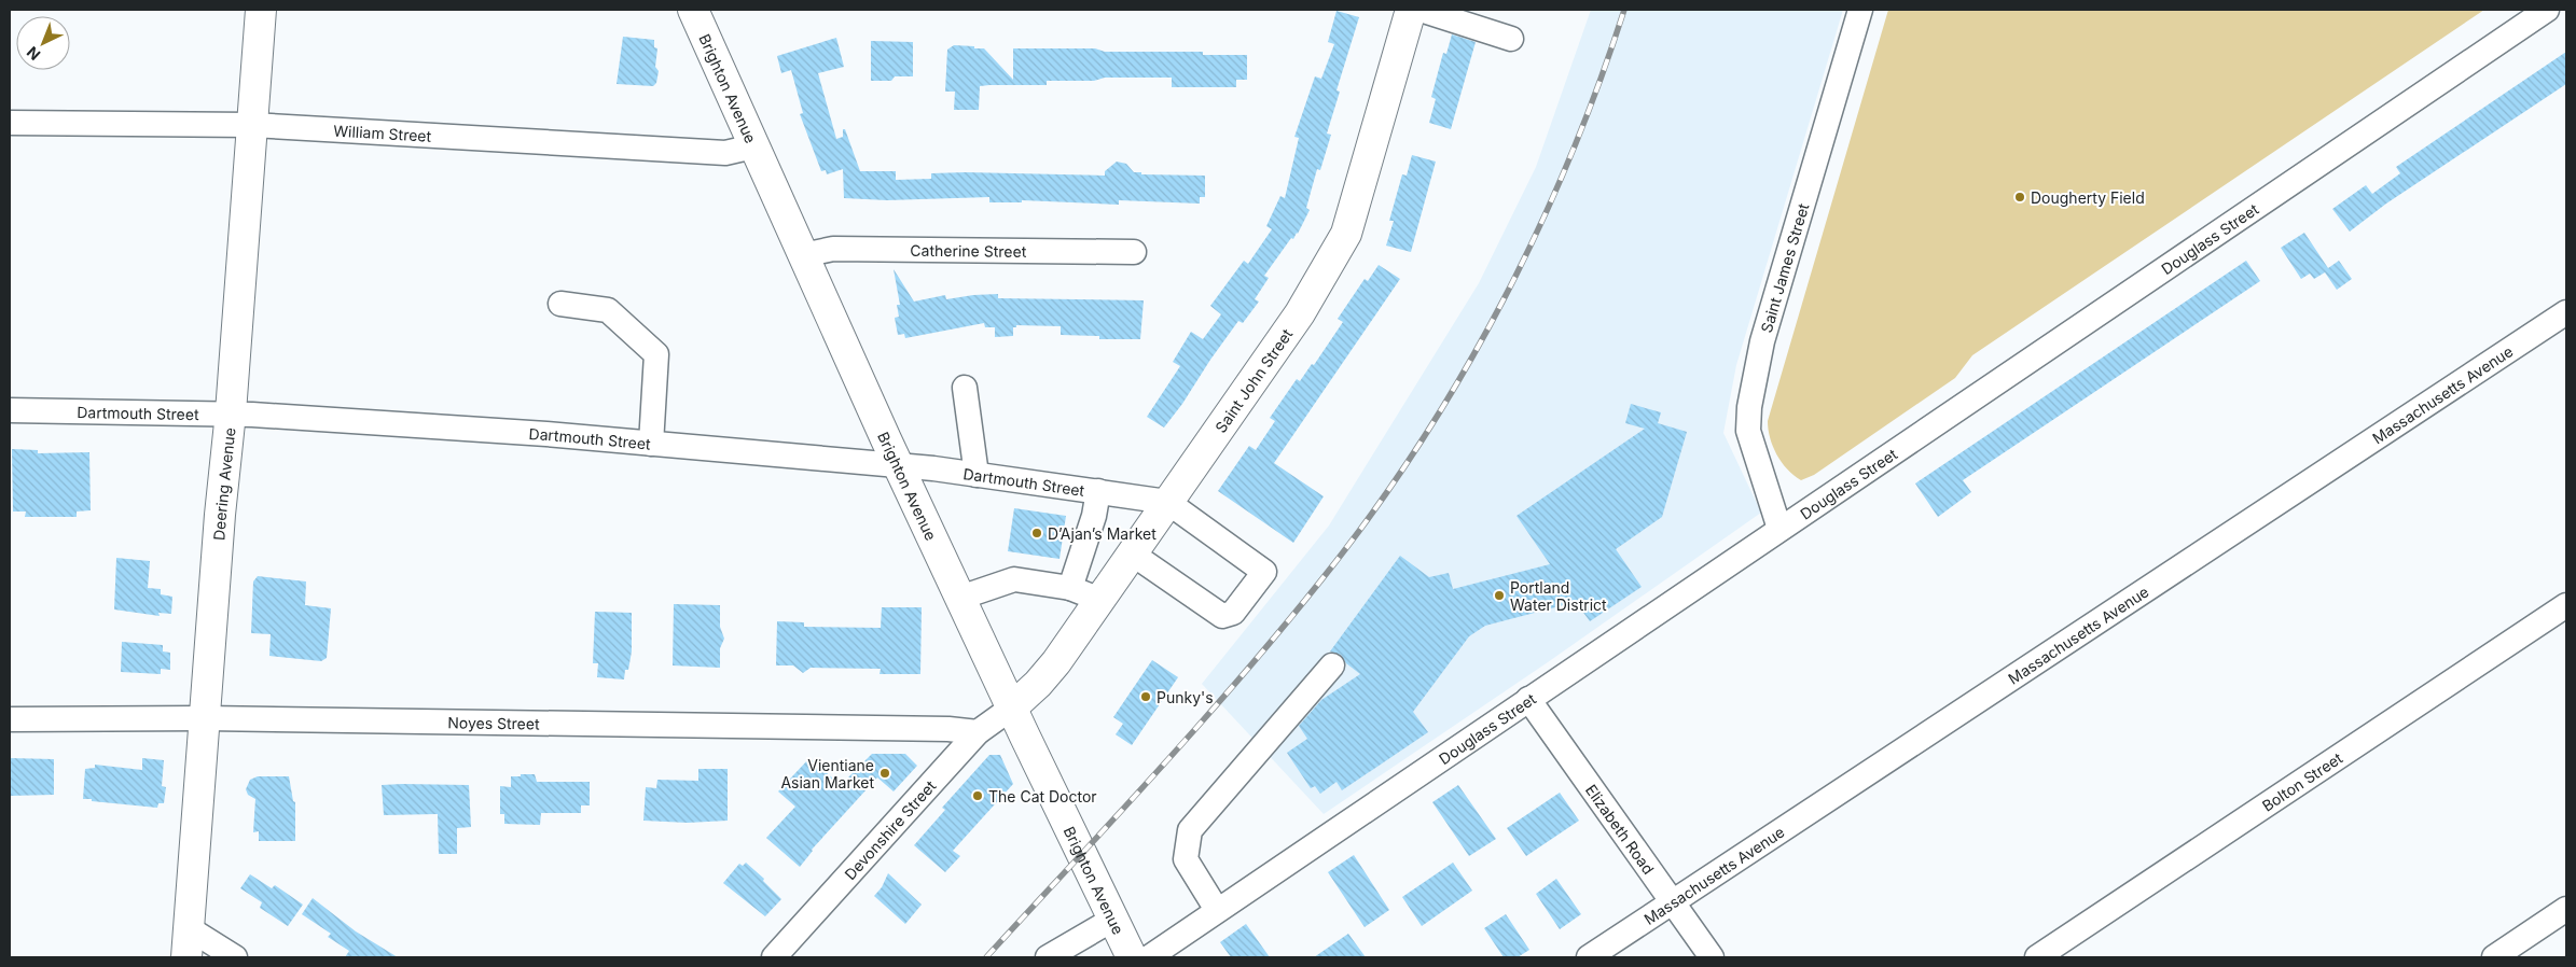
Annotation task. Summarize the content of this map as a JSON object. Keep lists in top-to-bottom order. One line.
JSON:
{"streets":{"main road":["Brighton Avenue","Saint John Street","Deering Avenue"],"street":["William Street","Douglass Street","Catherine Street","Saint James Street","Massachusetts Avenue","Dartmouth Street","Noyes Street","Bolton Street","Elizabeth Road","Devonshire Street"]},"crossings":[["Brighton Avenue","William Street"],["Brighton Avenue","Catherine Street"],["Brighton Avenue","Saint John Street"],["Brighton Avenue","Dartmouth Street"],["Brighton Avenue","Devonshire Street"],["William Street","Deering Avenue"],["Douglass Street","Saint James Street"],["Douglass Street","Elizabeth Road"],["Saint John Street","Dartmouth Street"],["Saint John Street","Devonshire Street"],["Massachusetts Avenue","Elizabeth Road"],["Dartmouth Street","Deering Avenue"],["Deering Avenue","Noyes Street"],["Noyes Street","Devonshire Street"]],"places":["Dougherty Field","D’Ajan’s Market","Portland Water District","Punky's","Vientiane Asian Market","The Cat Doctor"],"north":"bottom left"}
